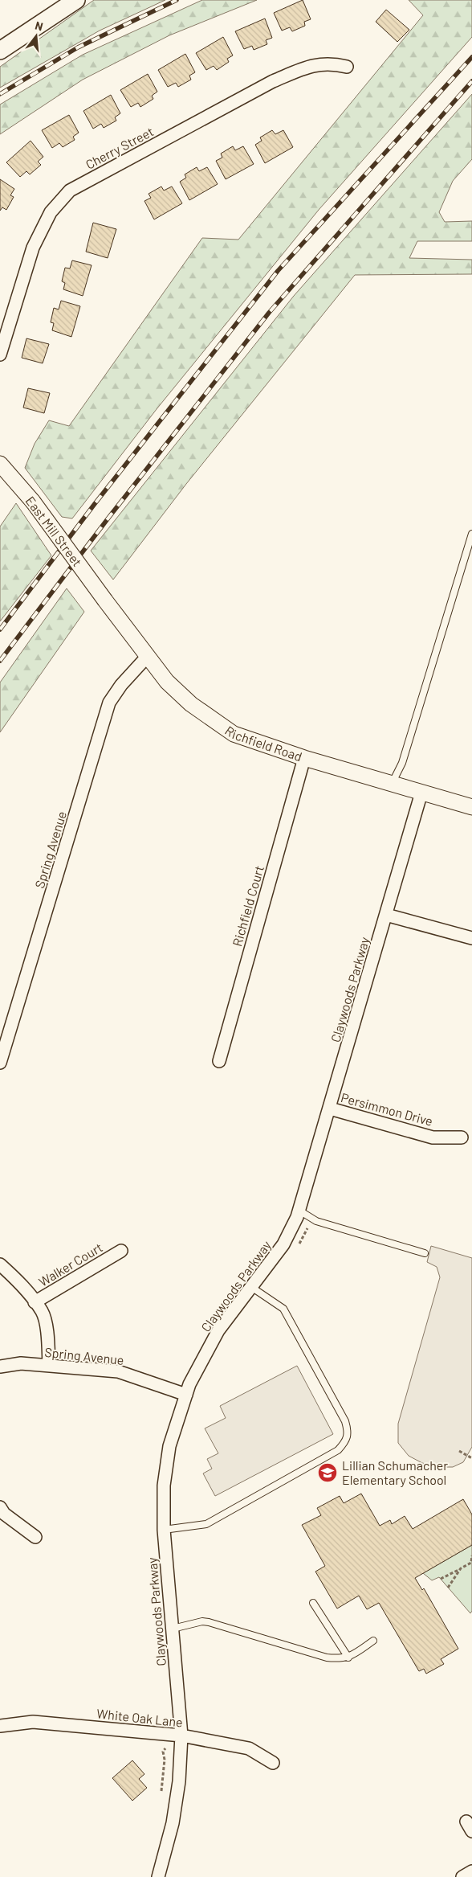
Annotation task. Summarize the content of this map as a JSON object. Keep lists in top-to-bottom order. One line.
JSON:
{"streets":{"street":["Cherry Street","East Mill Street","Richfield Road","Spring Avenue","Richfield Court","Claywoods Parkway","Persimmon Drive","Walker Court","White Oak Lane"]},"crossings":[["East Mill Street","Richfield Road"],["Richfield Road","Spring Avenue"],["Richfield Road","Richfield Court"],["Richfield Road","Claywoods Parkway"],["Spring Avenue","Claywoods Parkway"],["Claywoods Parkway","Persimmon Drive"],["Claywoods Parkway","White Oak Lane"]],"places":{"school or university":["Lillian Schumacher Elementary School"]},"north":"top"}
